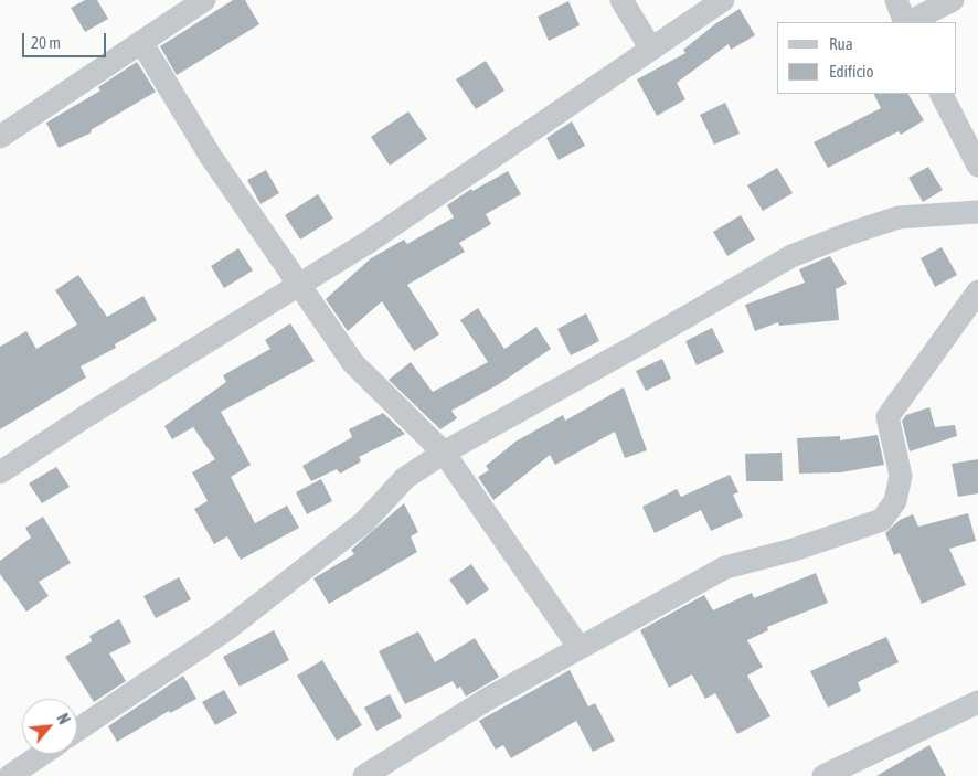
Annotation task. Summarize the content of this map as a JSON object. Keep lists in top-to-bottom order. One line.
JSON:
{"legend":["Rua","Edifício"],"scale_bar":"20 m","north":"top right"}
